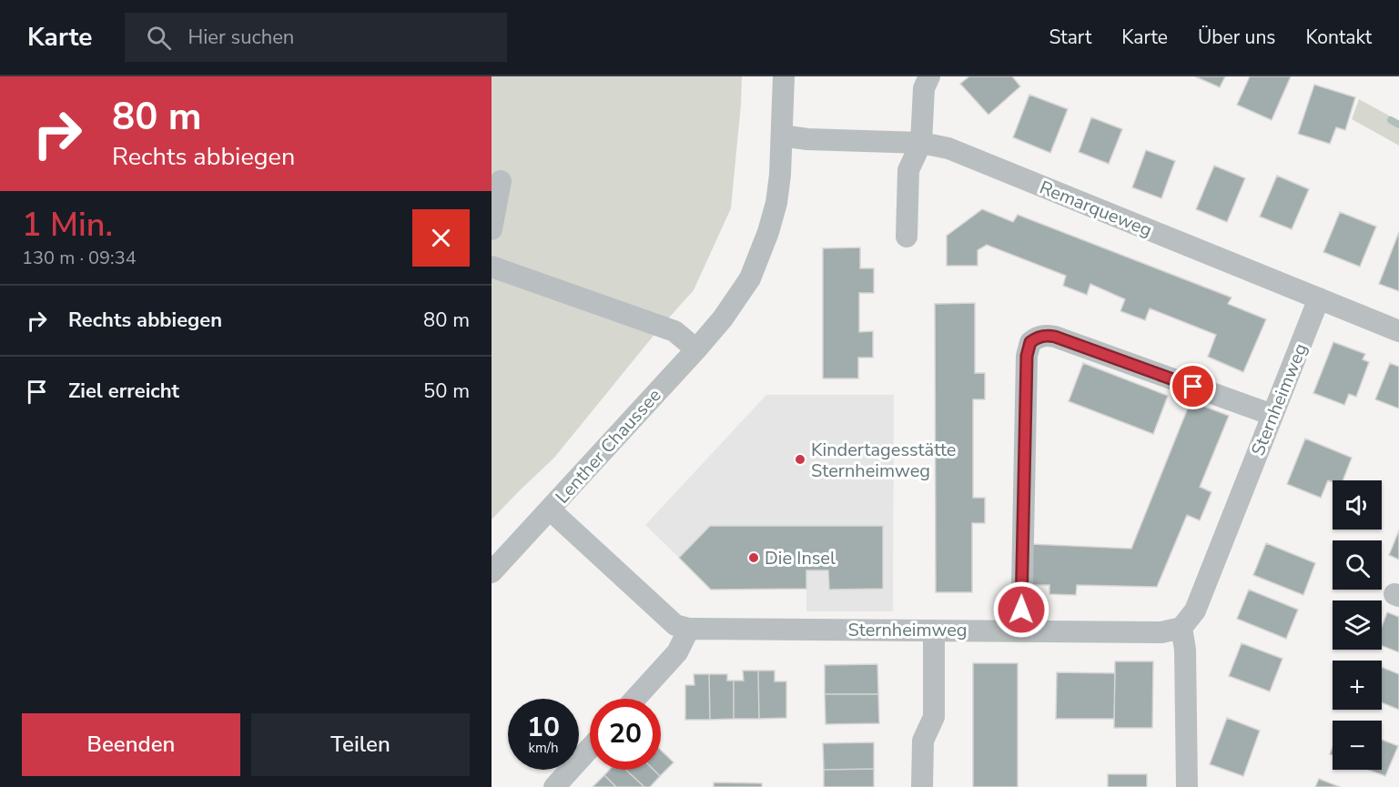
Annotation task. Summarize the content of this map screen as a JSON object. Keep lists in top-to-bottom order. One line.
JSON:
{"streets":{"street":["Remarqueweg","Sternheimweg","Lenther Chaussee"]},"crossings":[["Remarqueweg","Sternheimweg"],["Remarqueweg","Lenther Chaussee"],["Sternheimweg","Lenther Chaussee"]],"places":["Kindertagesstätte Sternheimweg","Die Insel"],"page":{"header":"Karte","search":"Hier suchen","nav":["Start","Karte","Über uns","Kontakt"],"turn":["80 m","Rechts abbiegen"],"heading":["1 Min.","130 m · 09:34"],"list":[{"name":"Rechts abbiegen","value":"80 m"},{"name":"Ziel erreicht","value":"50 m"}],"map_buttons":["+","−"],"speed":"10 km/h","limit":"20","buttons":["Beenden","Teilen"]}}
